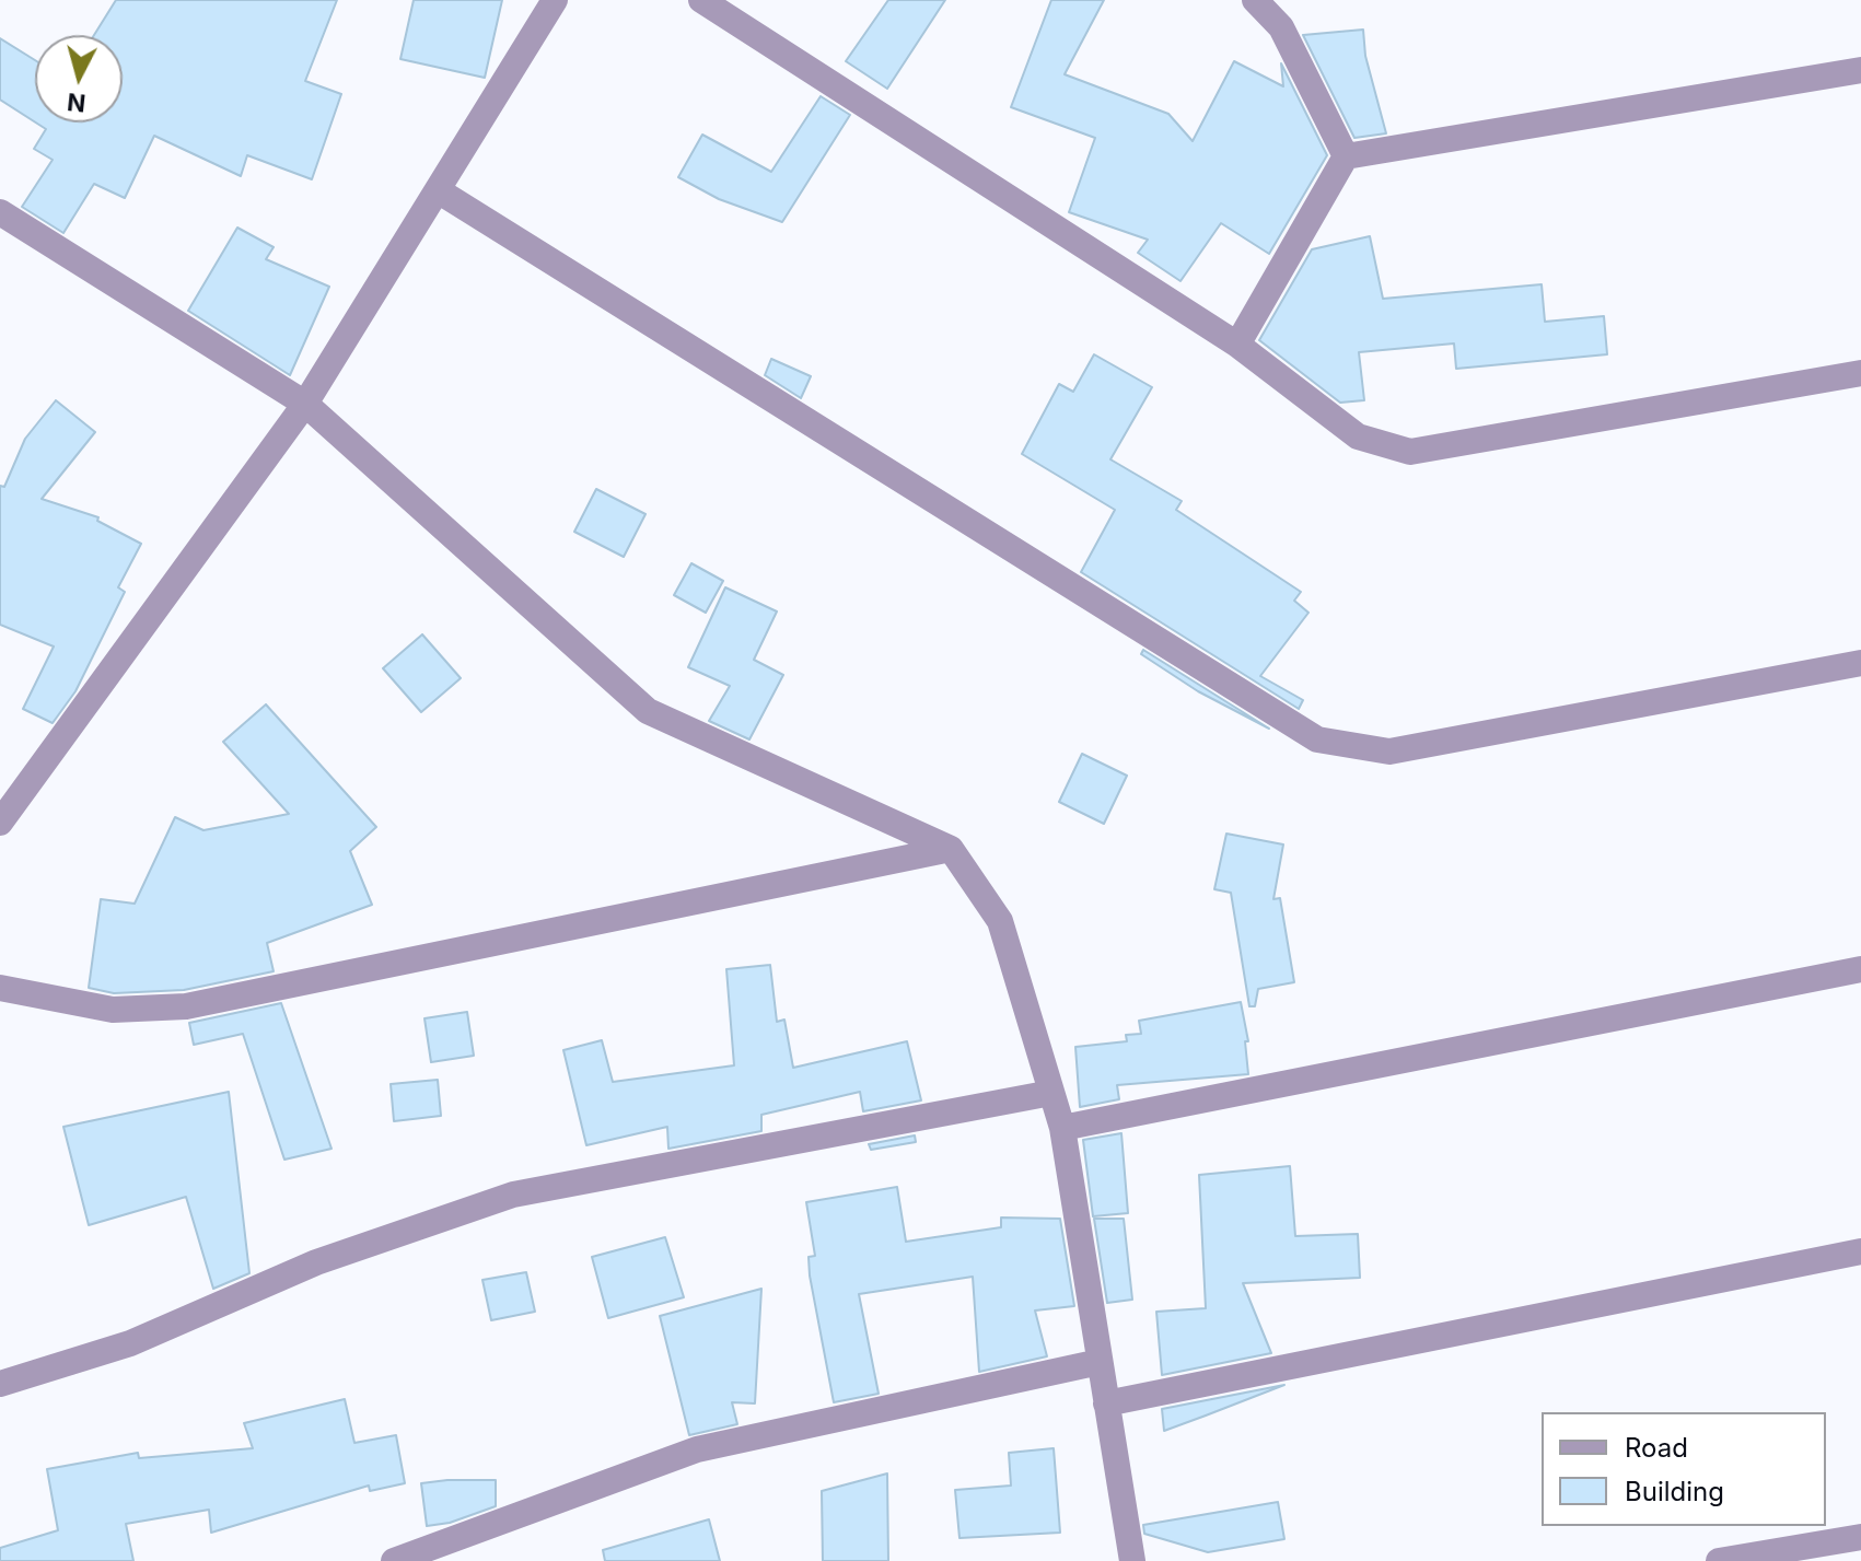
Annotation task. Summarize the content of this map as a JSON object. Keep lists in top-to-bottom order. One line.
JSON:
{"legend":["Road","Building"],"north":"bottom"}
